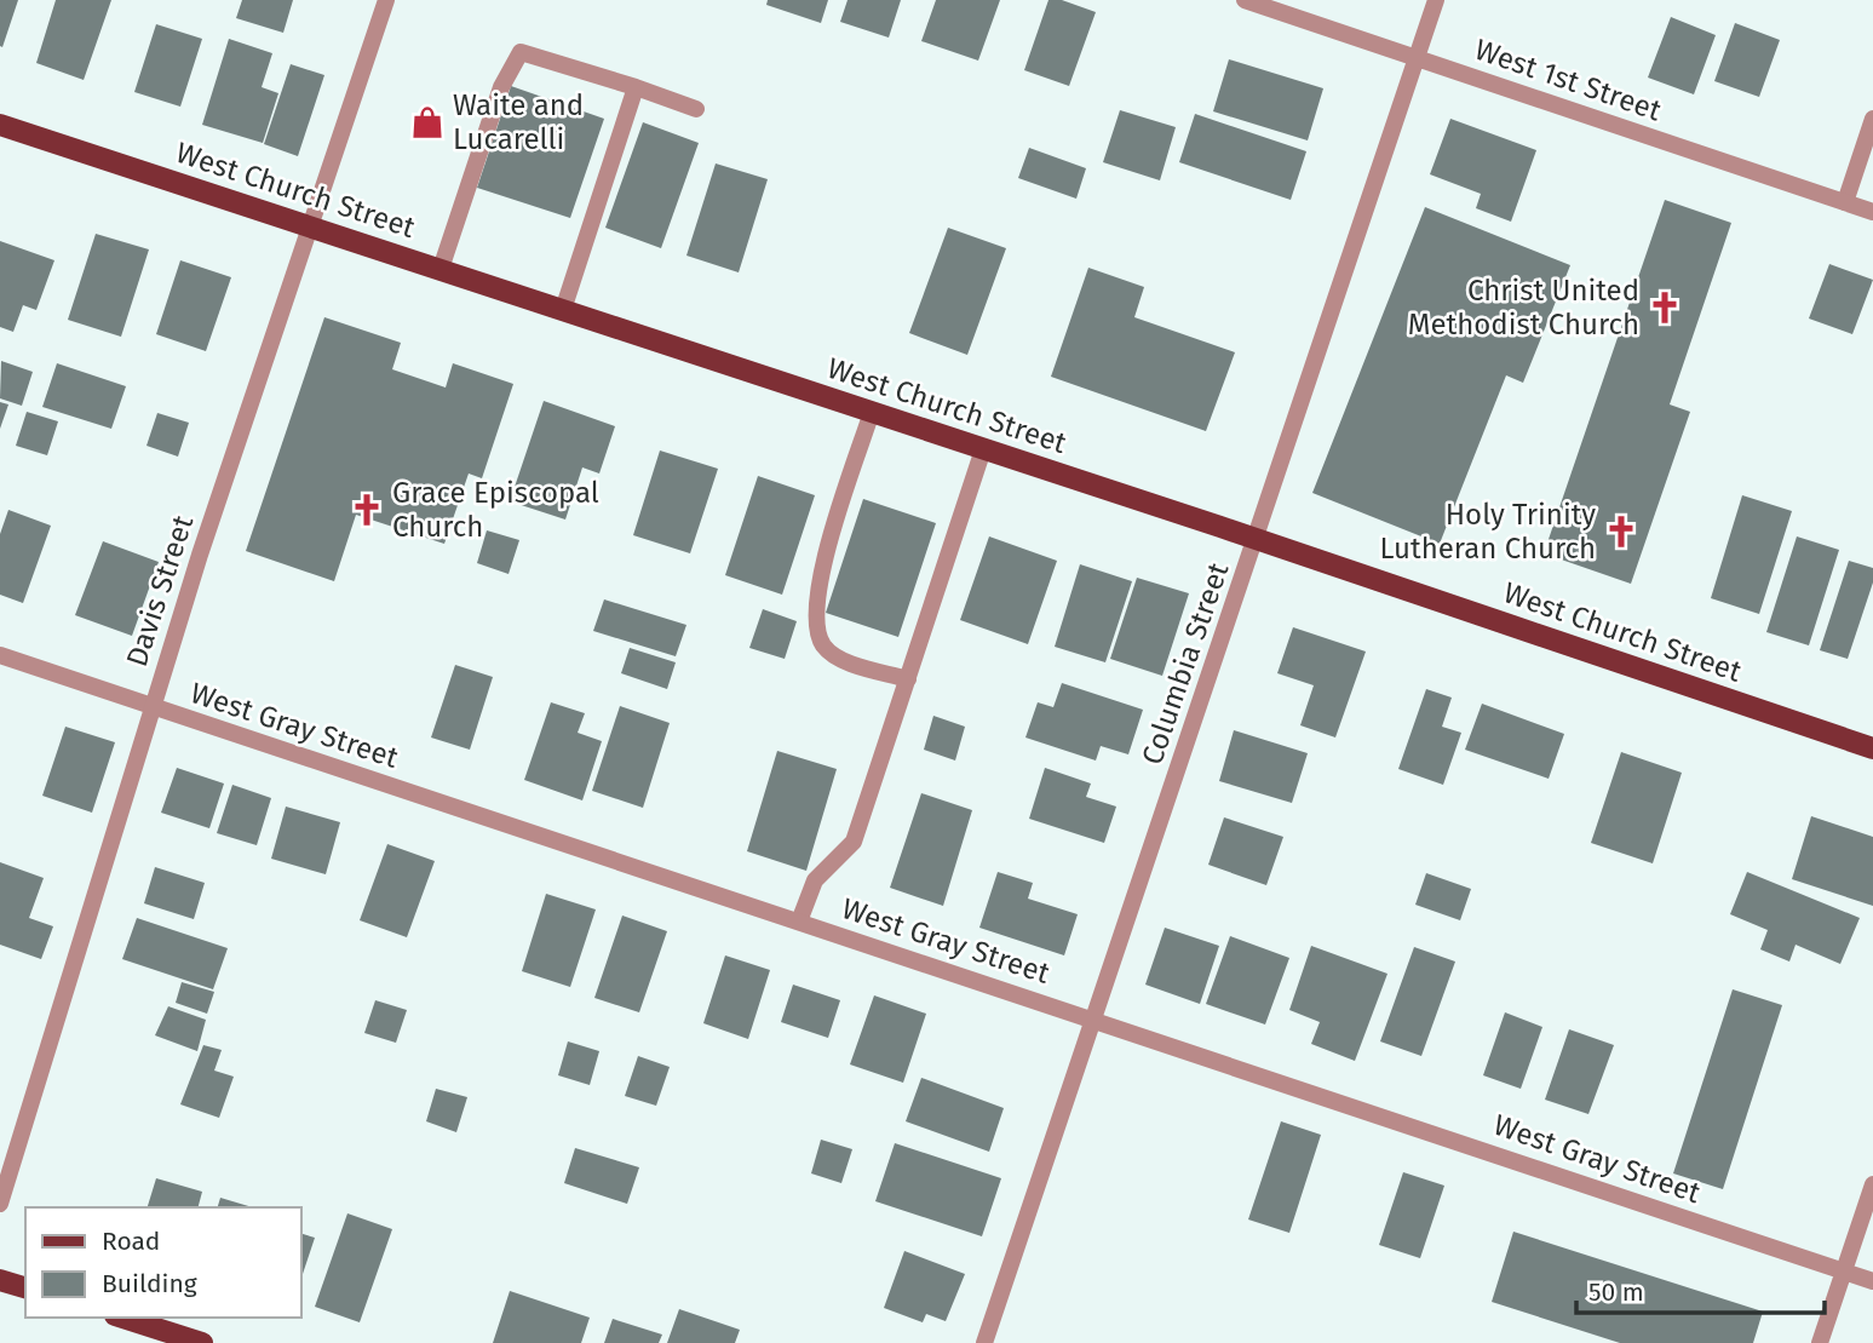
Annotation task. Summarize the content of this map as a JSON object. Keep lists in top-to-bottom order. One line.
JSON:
{"streets":{"main road":["West Church Street"],"street":["West 1st Street","Davis Street","Columbia Street","West Gray Street"]},"crossings":[["West 1st Street","Columbia Street"],["West Church Street","Davis Street"],["West Church Street","Columbia Street"],["Davis Street","West Gray Street"],["Columbia Street","West Gray Street"]],"places":{"shop":["Waite and Lucarelli"],"church":["Christ United Methodist Church","Grace Episcopal Church","Holy Trinity Lutheran Church"]},"legend":["Road","Building"],"scale_bar":"50 m"}
